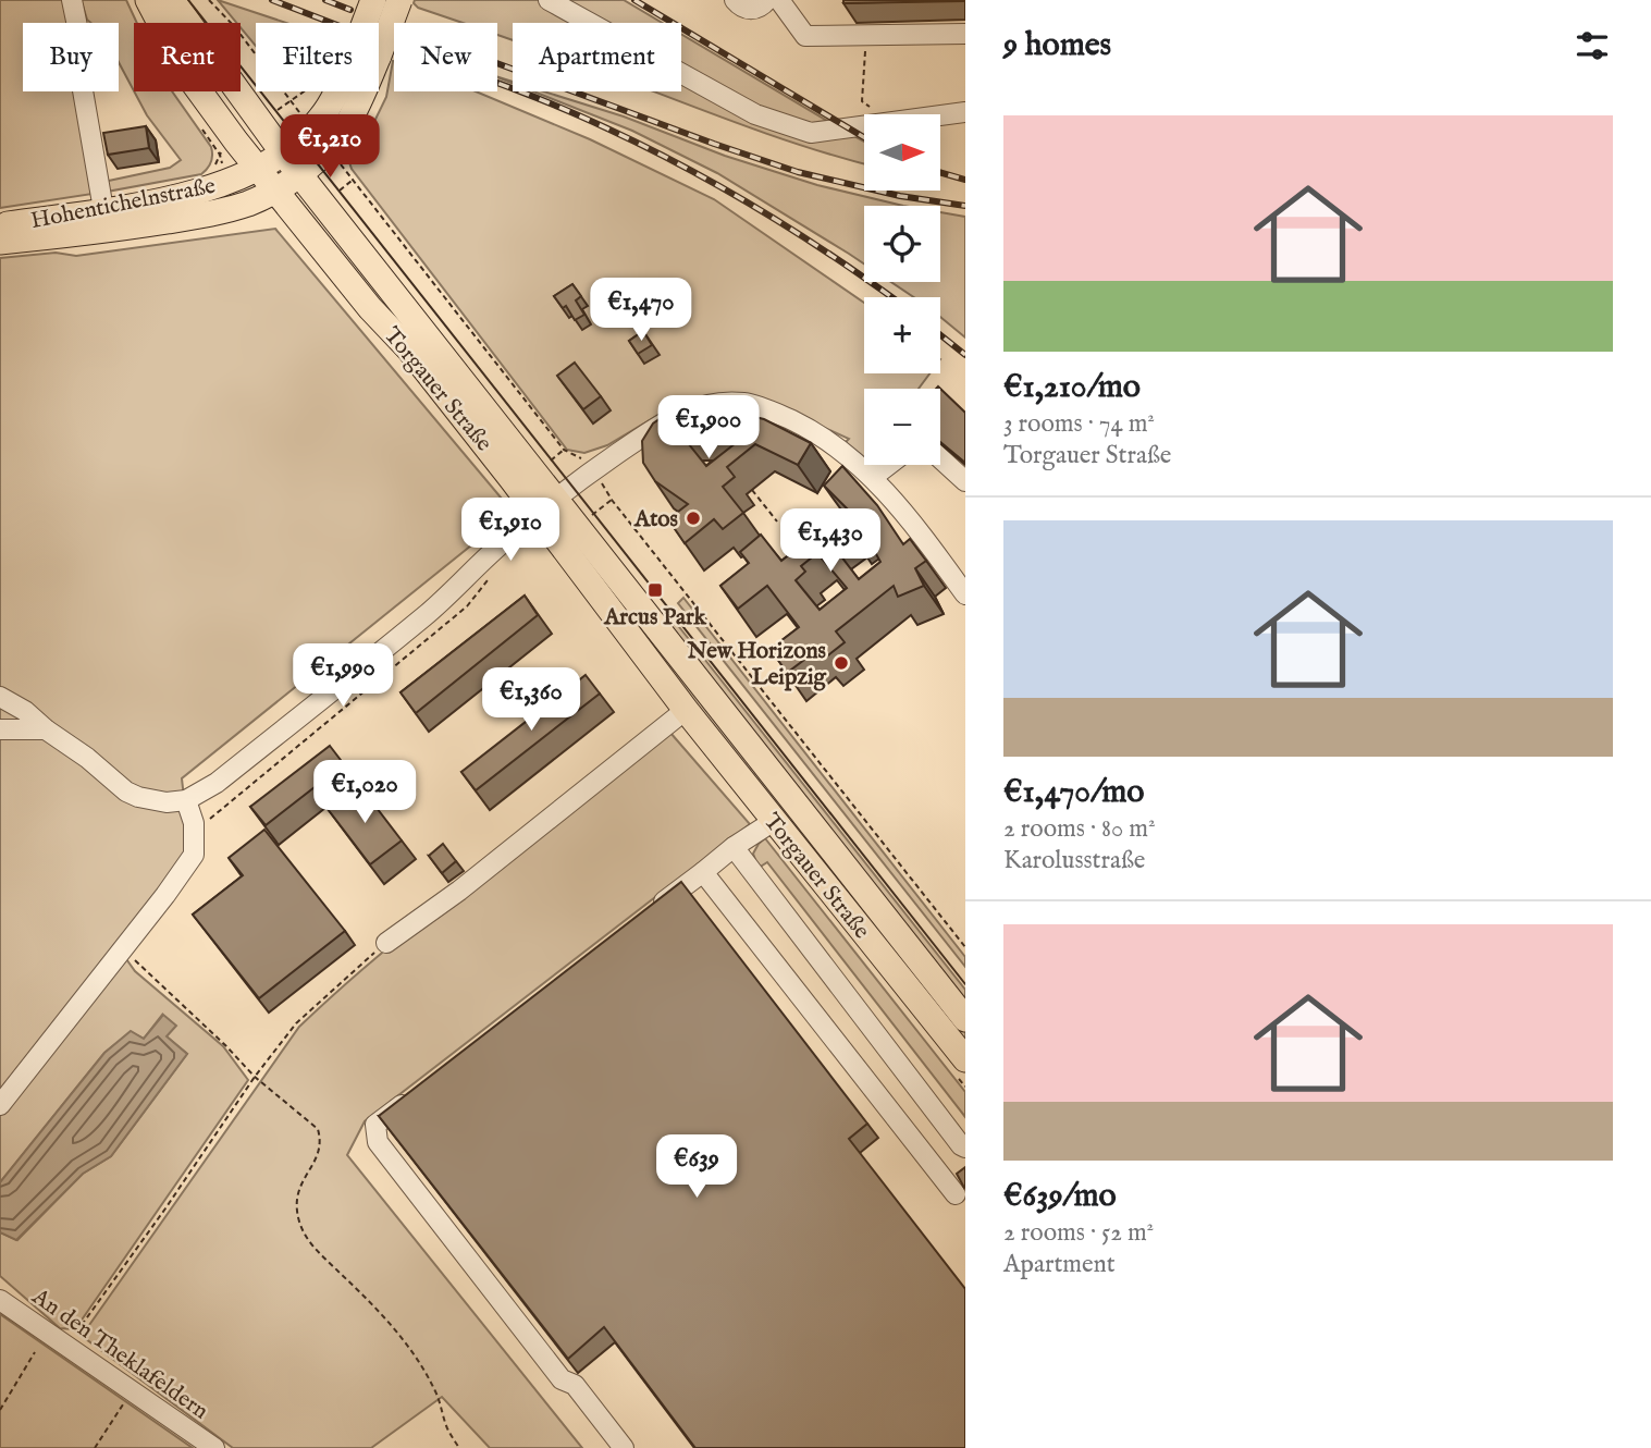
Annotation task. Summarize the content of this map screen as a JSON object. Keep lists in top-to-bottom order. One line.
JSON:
{"streets":{"main road":["Hohentichelnstraße","Torgauer Straße"],"street":["An den Theklafeldern"]},"crossings":[["Hohentichelnstraße","Torgauer Straße"]],"places":{"other":["Atos","New Horizons Leipzig"],"transit":["Arcus Park"]},"north":"right","page":{"heading":"9 homes","chip":["Buy","Rent","Filters","New","Apartment"],"list":[{"name":"€1,210/mo","note":"3 rooms · 74 m² · Torgauer Straße"},{"name":"€1,470/mo","note":"2 rooms · 80 m² · Karolusstraße"},{"name":"€639/mo","note":"2 rooms · 52 m² · Apartment"}],"map_buttons":["+","−"],"price":["€1,210","€1,470","€1,900","€1,910","€1,430","€1,990","€1,360","€1,020","€639"]}}
